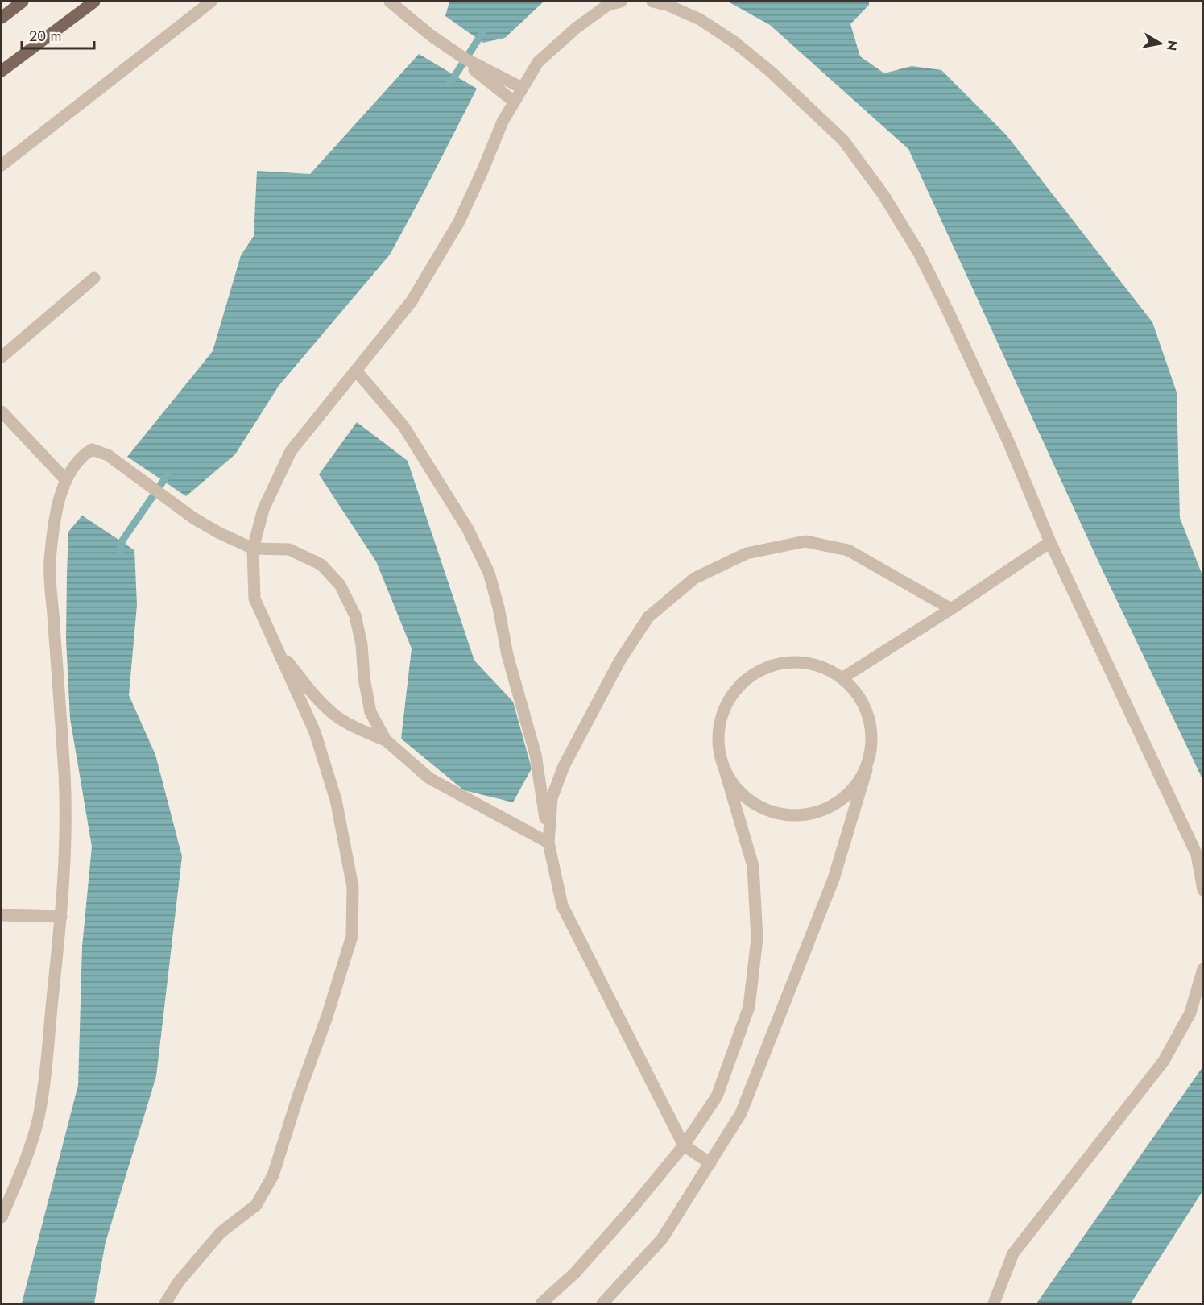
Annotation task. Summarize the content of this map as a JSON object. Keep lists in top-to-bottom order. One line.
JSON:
{"scale_bar":"20 m","north":"right"}
